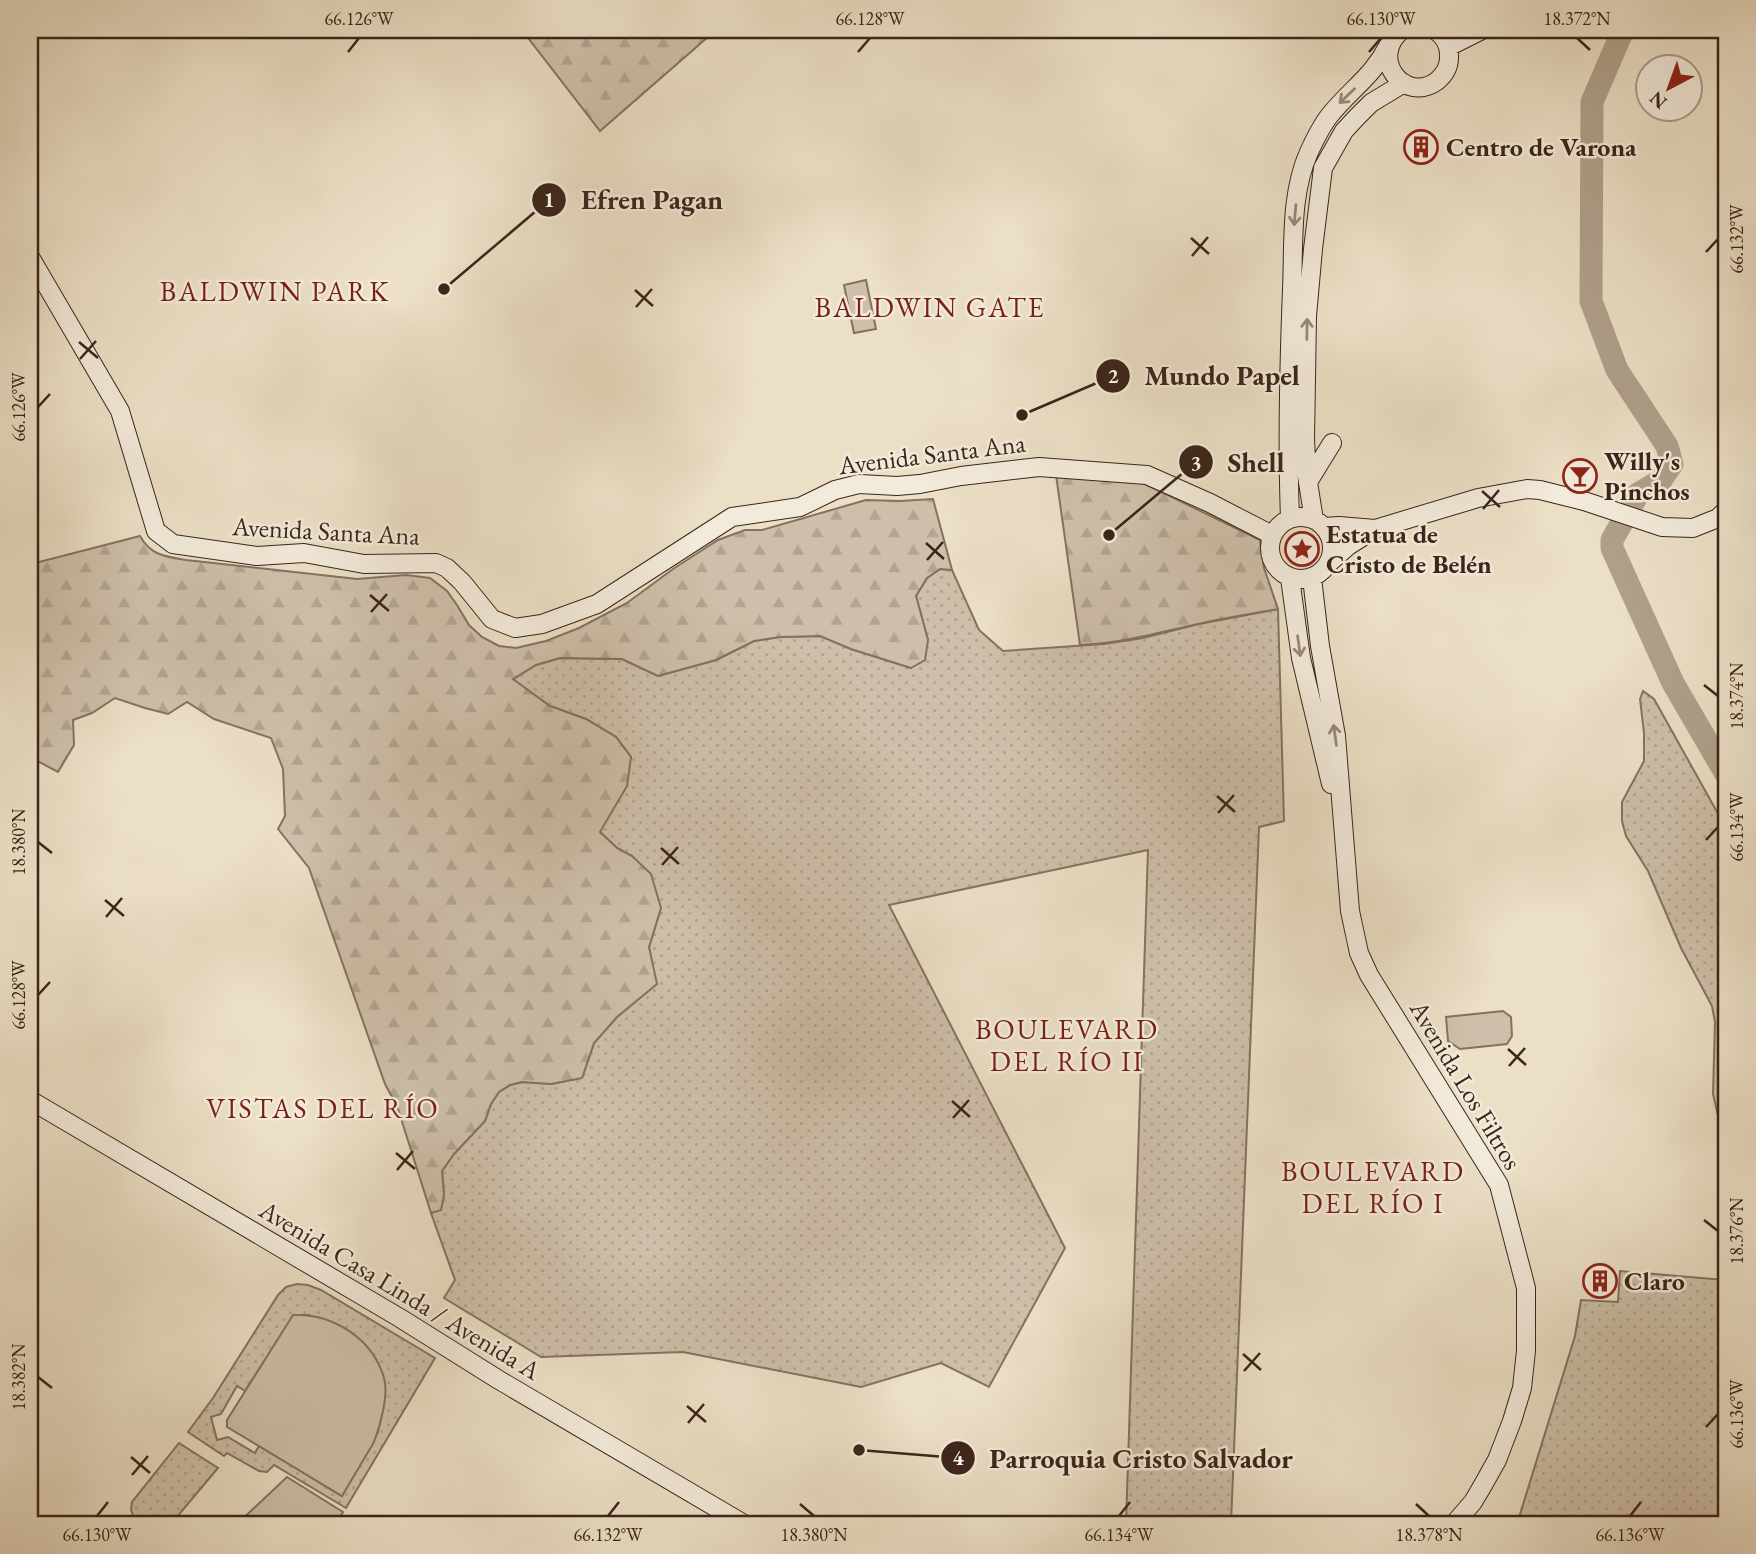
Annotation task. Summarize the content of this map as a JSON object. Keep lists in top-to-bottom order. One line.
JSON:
{"streets":{"street":["Avenida Santa Ana","Avenida Los Filtros","Avenida Casa Linda / Avenida A"]},"crossings":[["Avenida Santa Ana","Avenida Los Filtros"]],"districts":["BALDWIN PARK","BALDWIN GATE","BOULEVARD DEL RÍO II","VISTAS DEL RÍO","BOULEVARD DEL RÍO I"],"places":{"building":["Centro de Varona","Claro"],"other":["Efren Pagan","Mundo Papel","Shell","Parroquia Cristo Salvador"],"bar":["Willy's Pinchos"],"place":["Estatua de Cristo de Belén"]},"north":"bottom left","coordinates":["66.126°W","66.128°W","66.130°W","18.372°N","66.132°W","18.374°N","66.134°W","18.380°N","18.376°N","18.382°N","66.136°W","18.378°N"]}
